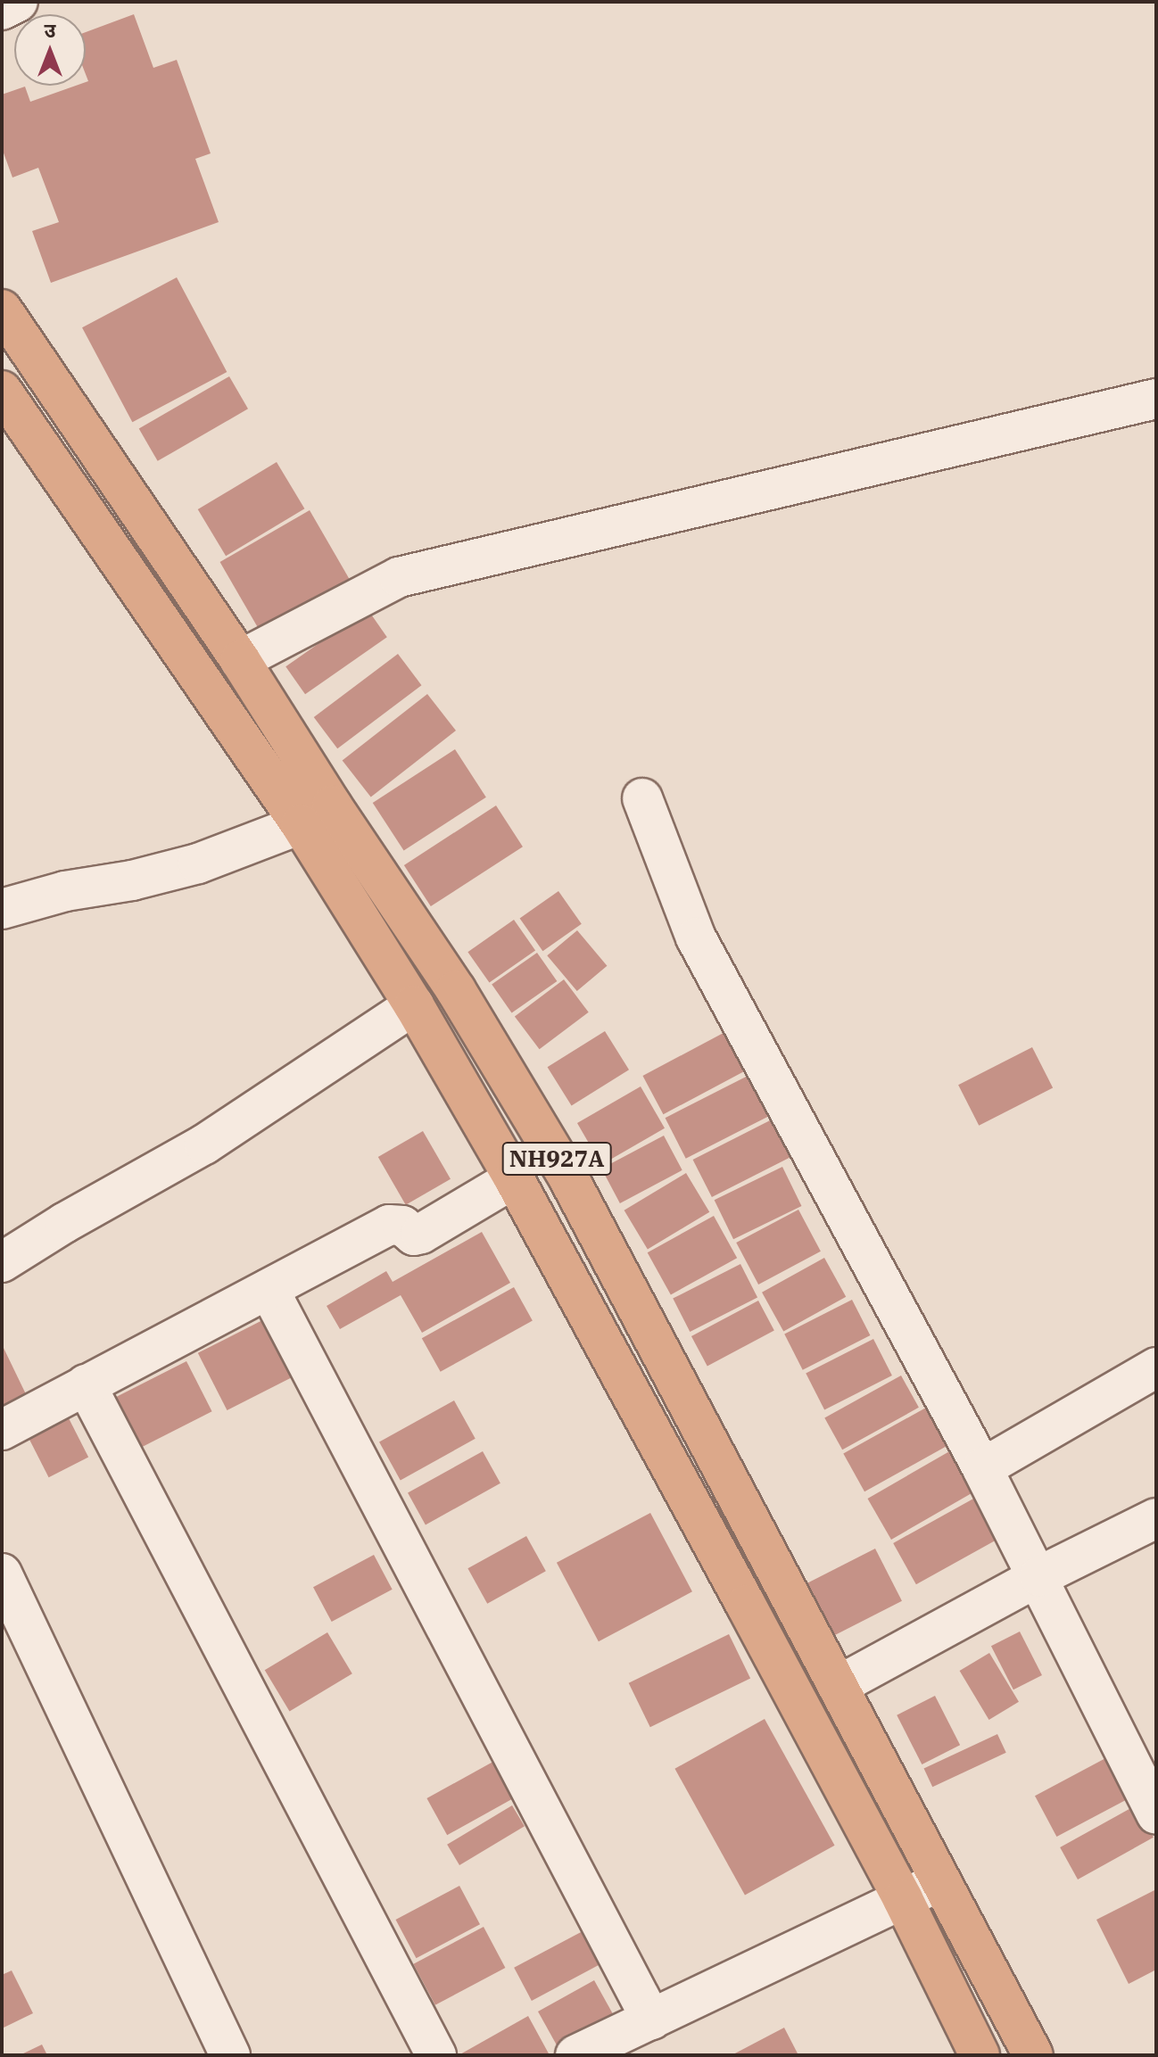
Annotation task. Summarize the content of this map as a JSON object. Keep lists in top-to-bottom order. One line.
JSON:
{"streets":{"highway":["NH927A"]},"north":"top"}
